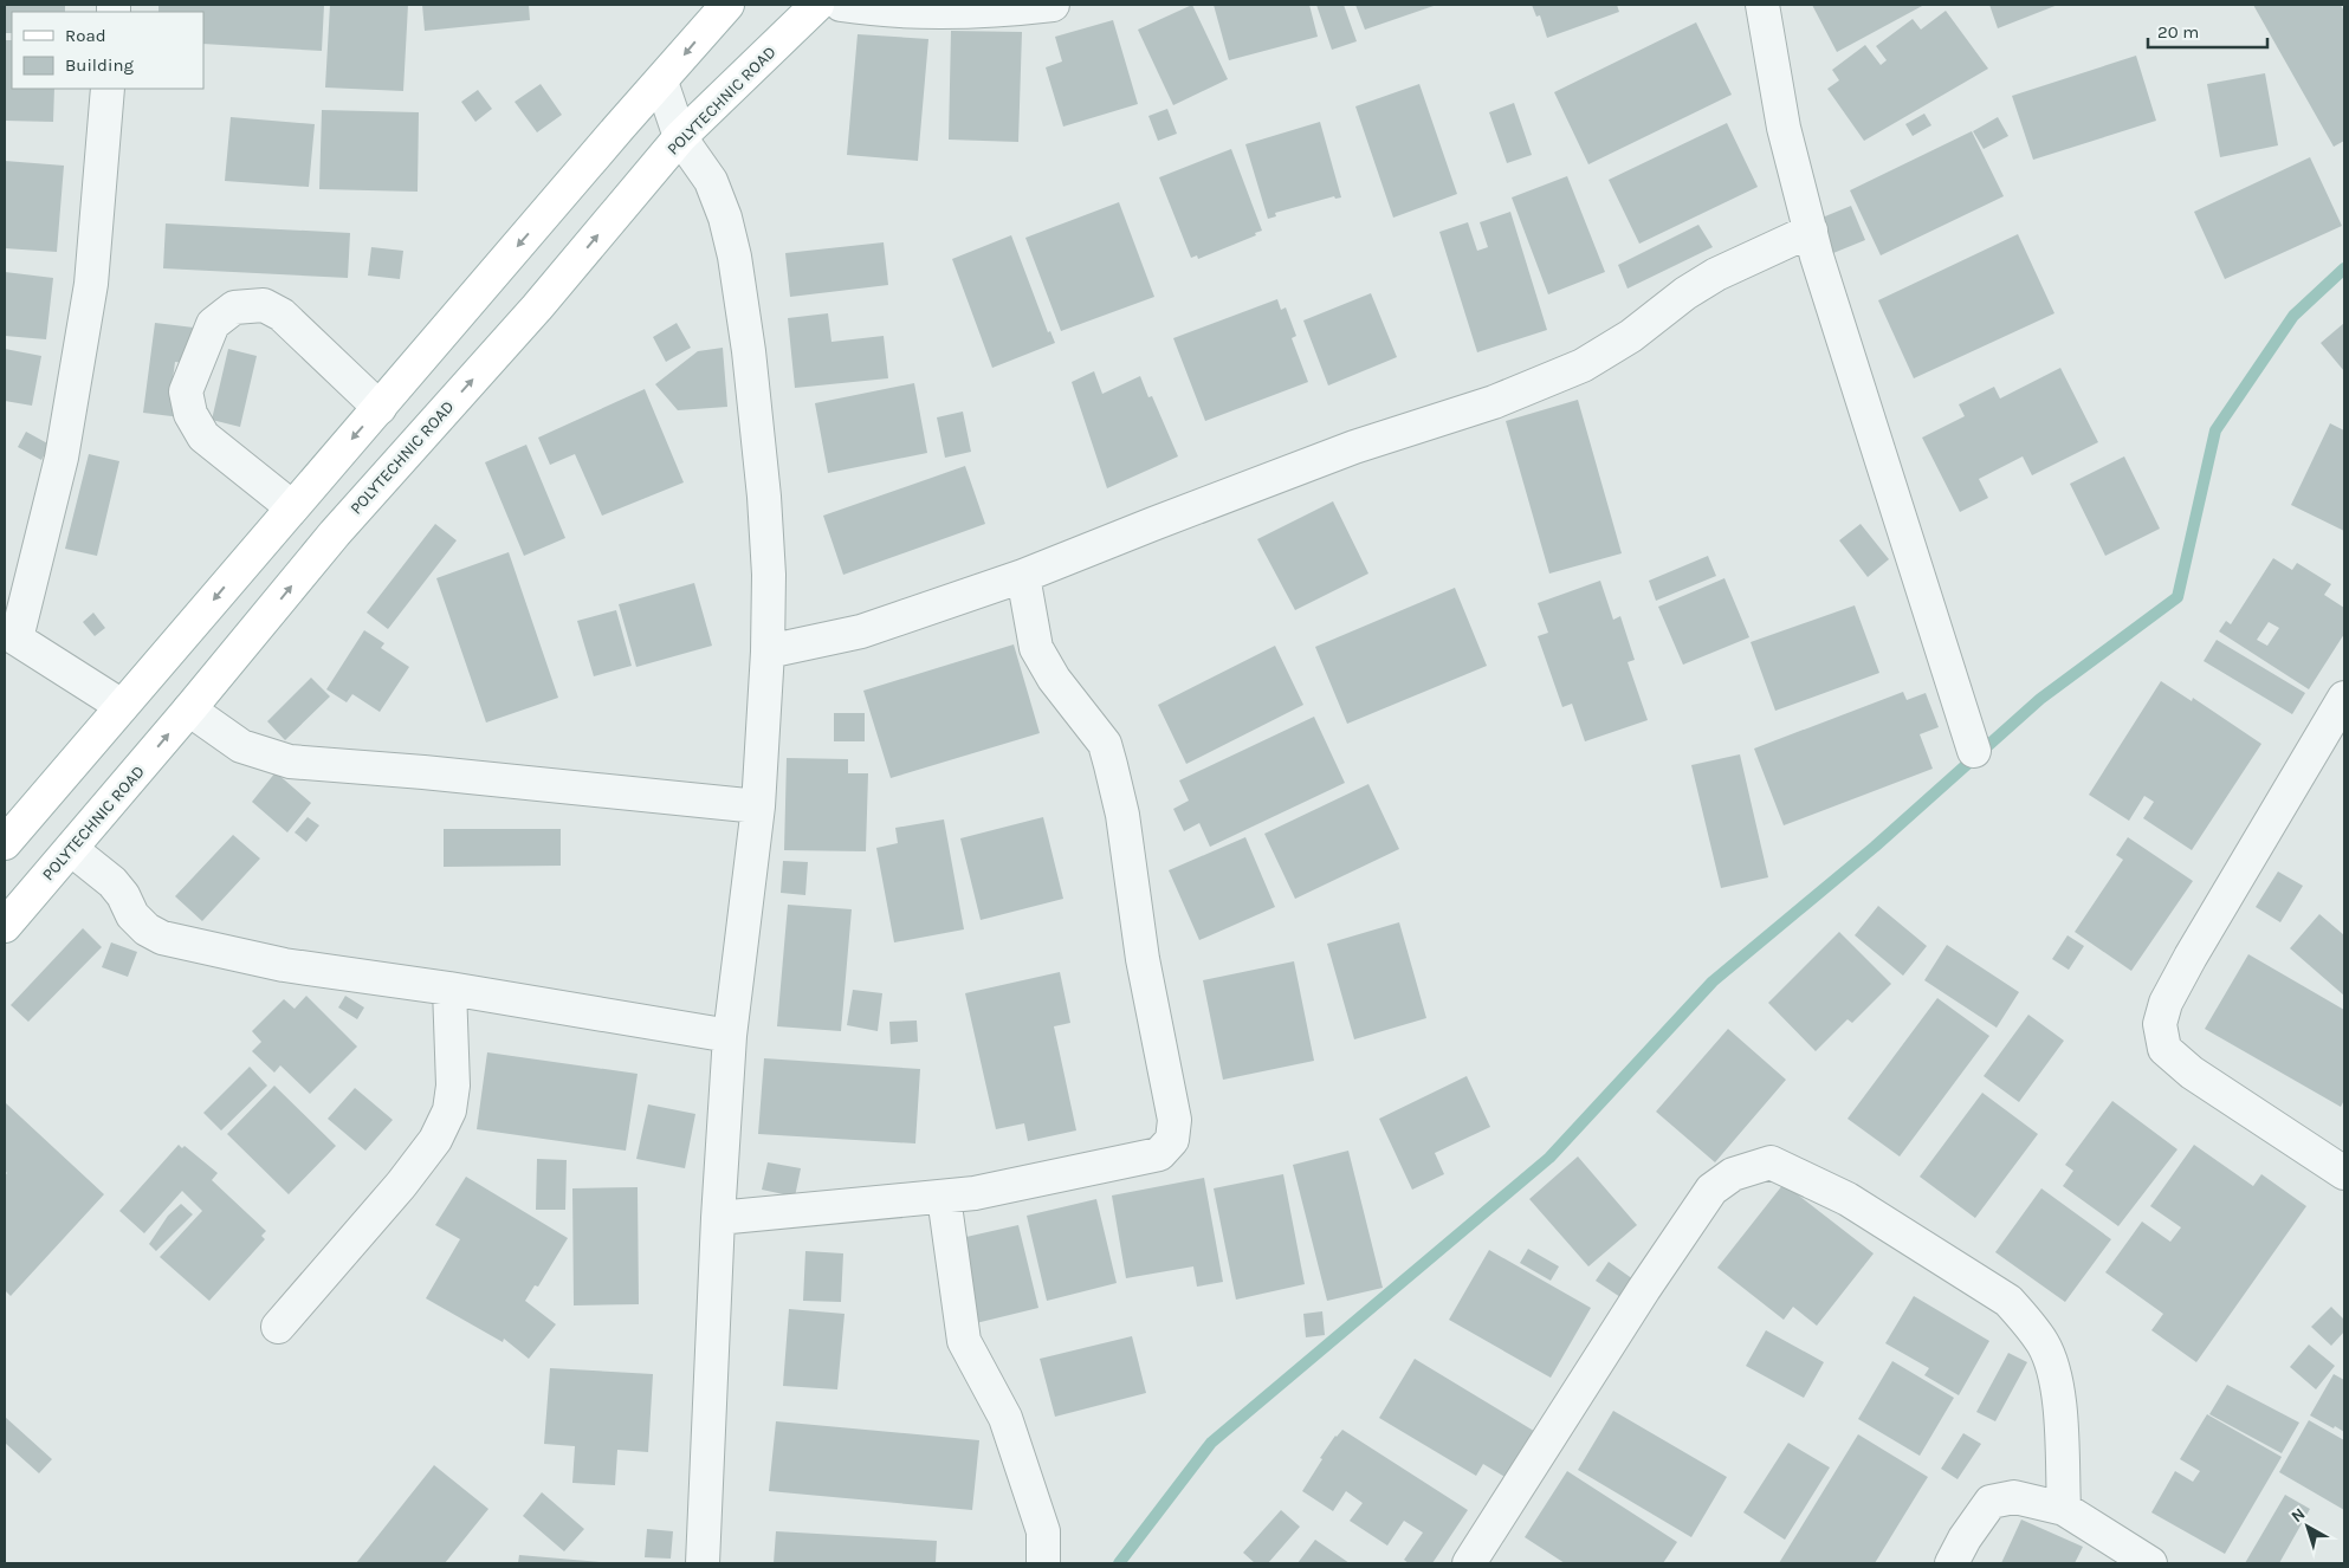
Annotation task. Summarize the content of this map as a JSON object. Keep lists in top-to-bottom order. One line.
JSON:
{"streets":{"main road":["POLYTECHNIC ROAD"]},"legend":["Road","Building"],"scale_bar":"20 m","north":"top left"}
